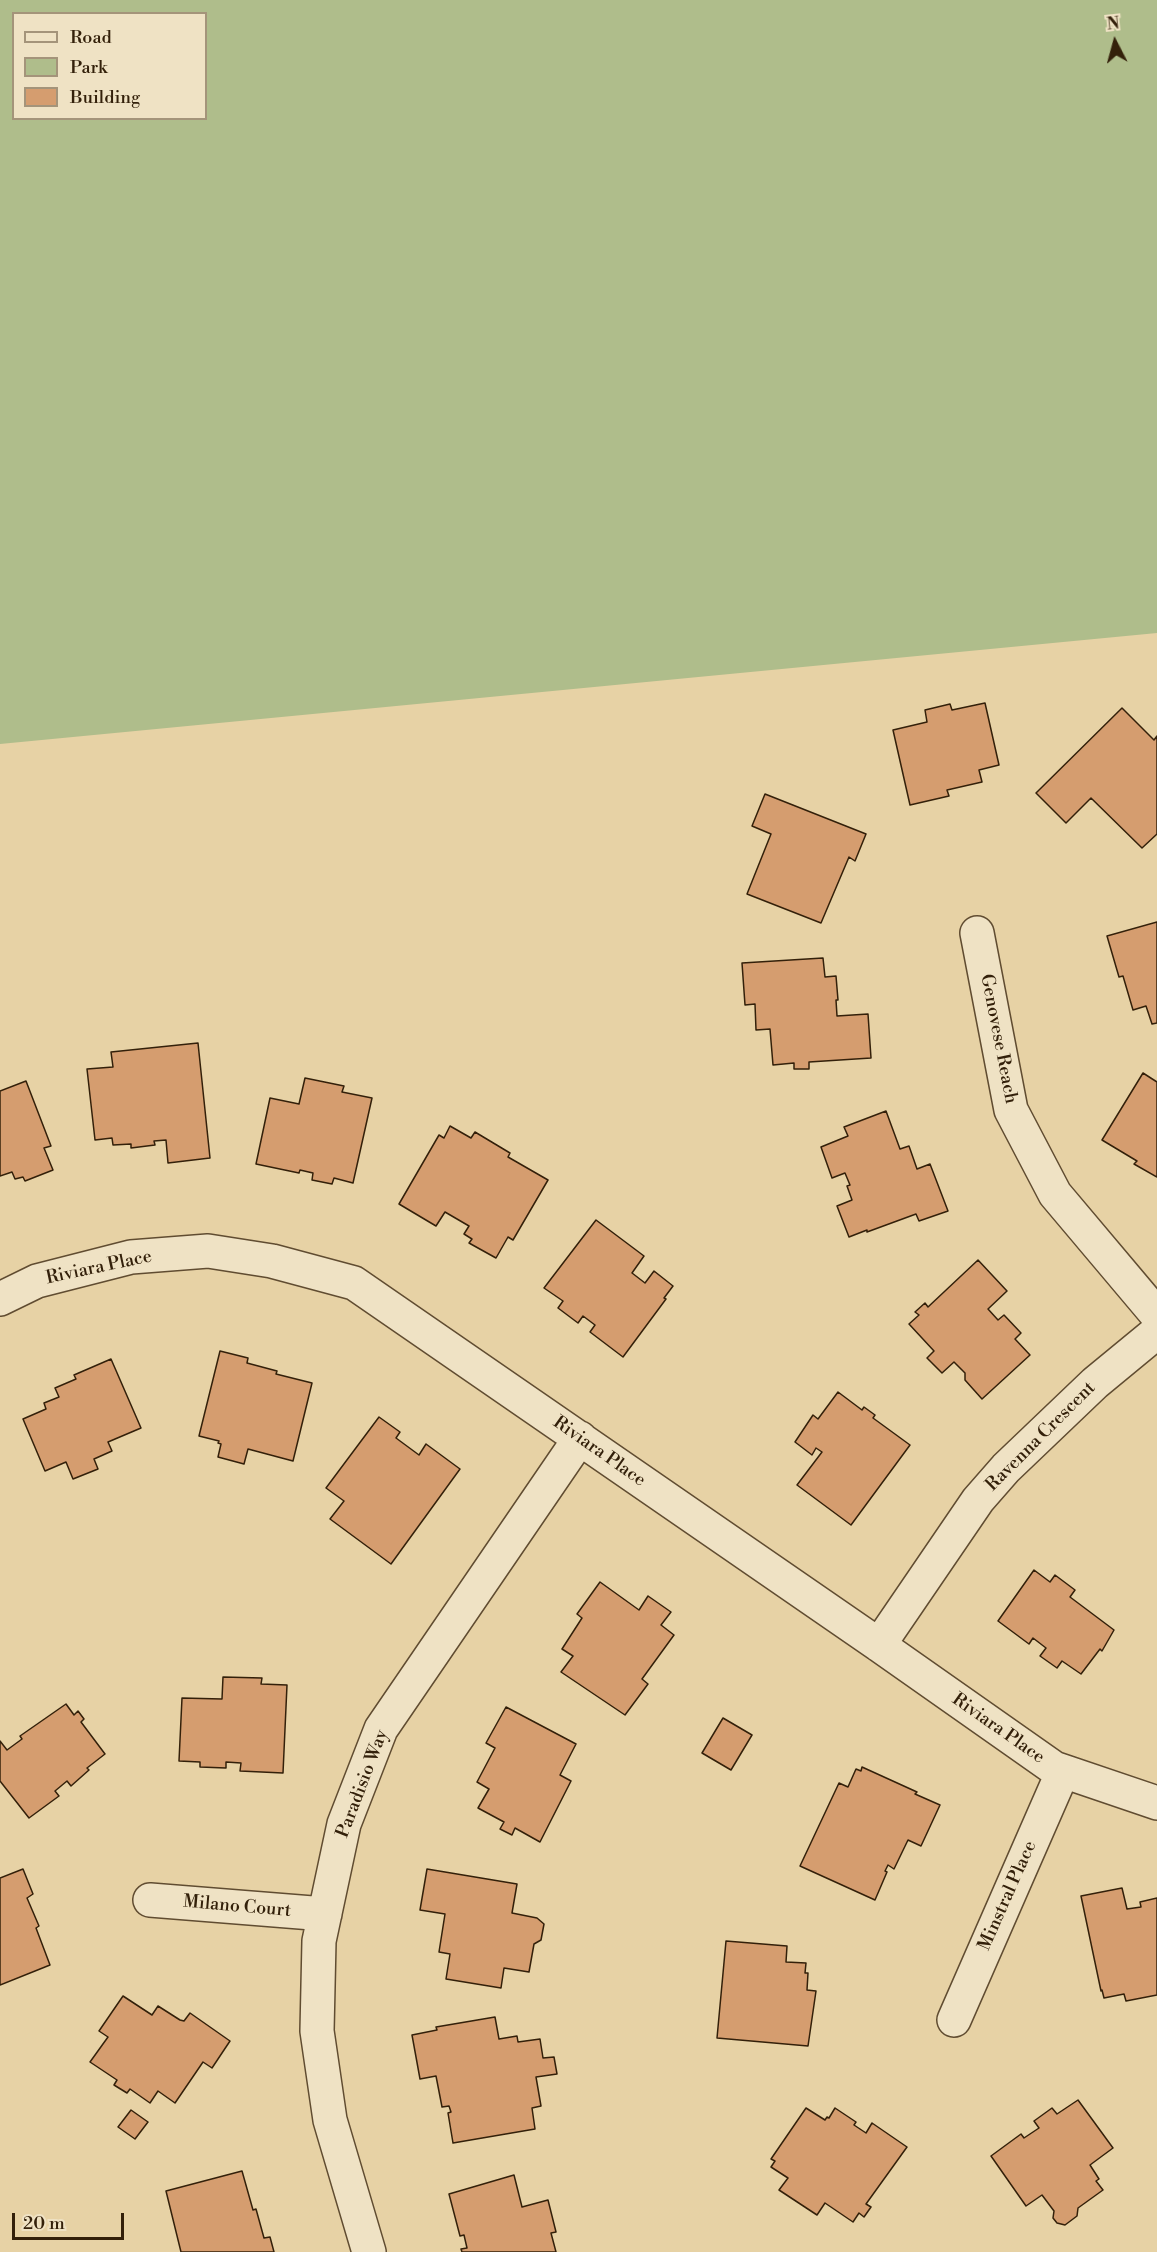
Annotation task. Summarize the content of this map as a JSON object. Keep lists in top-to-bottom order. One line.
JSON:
{"streets":{"street":["Genovese Reach","Riviara Place","Ravenna Crescent","Paradisio Way","Minstral Place","Milano Court"]},"crossings":[["Riviara Place","Ravenna Crescent"],["Riviara Place","Paradisio Way"],["Riviara Place","Minstral Place"],["Paradisio Way","Milano Court"]],"legend":["Road","Park","Building"],"scale_bar":"20 m","north":"top"}
